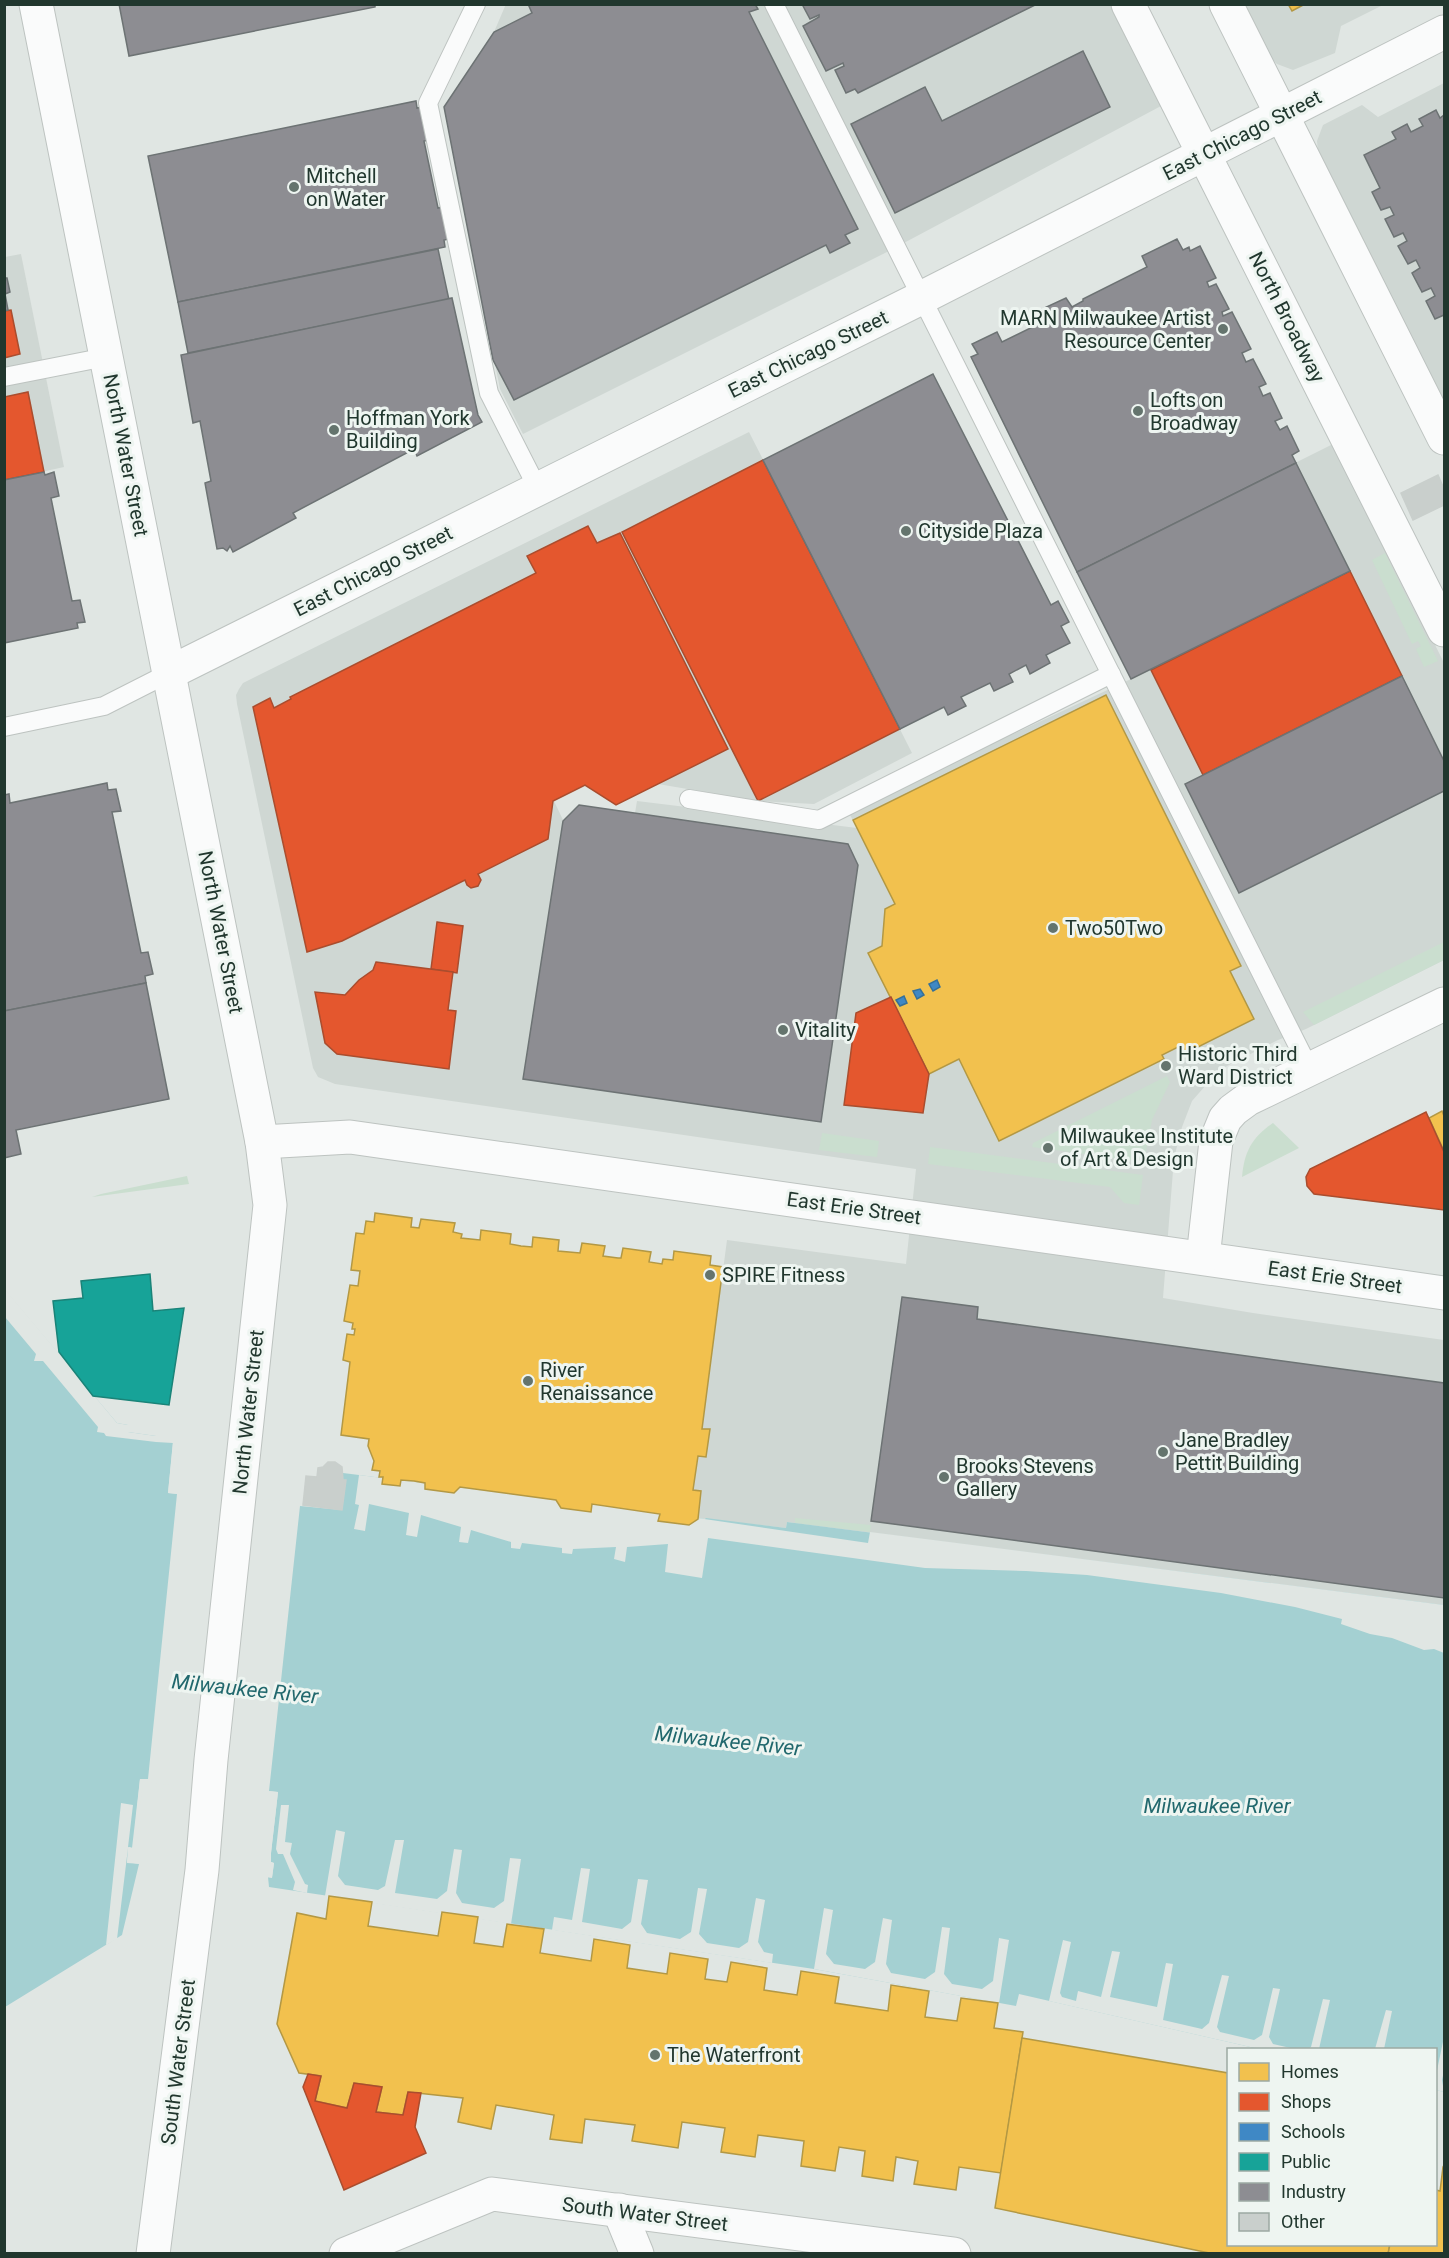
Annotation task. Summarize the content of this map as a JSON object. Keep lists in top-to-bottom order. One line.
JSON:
{"streets":{"street":["East Chicago Street","North Broadway","North Water Street","East Erie Street","South Water Street"]},"crossings":[["East Chicago Street","North Broadway"],["East Chicago Street","North Water Street"],["North Water Street","East Erie Street"],["North Water Street","South Water Street"]],"water":["Milwaukee River"],"places":["Mitchell on Water","MARN Milwaukee Artist Resource Center","Lofts on Broadway","Hoffman York Building","Cityside Plaza","Two50Two","Vitality","Historic Third Ward District","Milwaukee Institute of Art & Design","SPIRE Fitness","River Renaissance","Jane Bradley Pettit Building","Brooks Stevens Gallery","The Waterfront"],"legend":["Homes","Shops","Schools","Public","Industry","Other"]}
